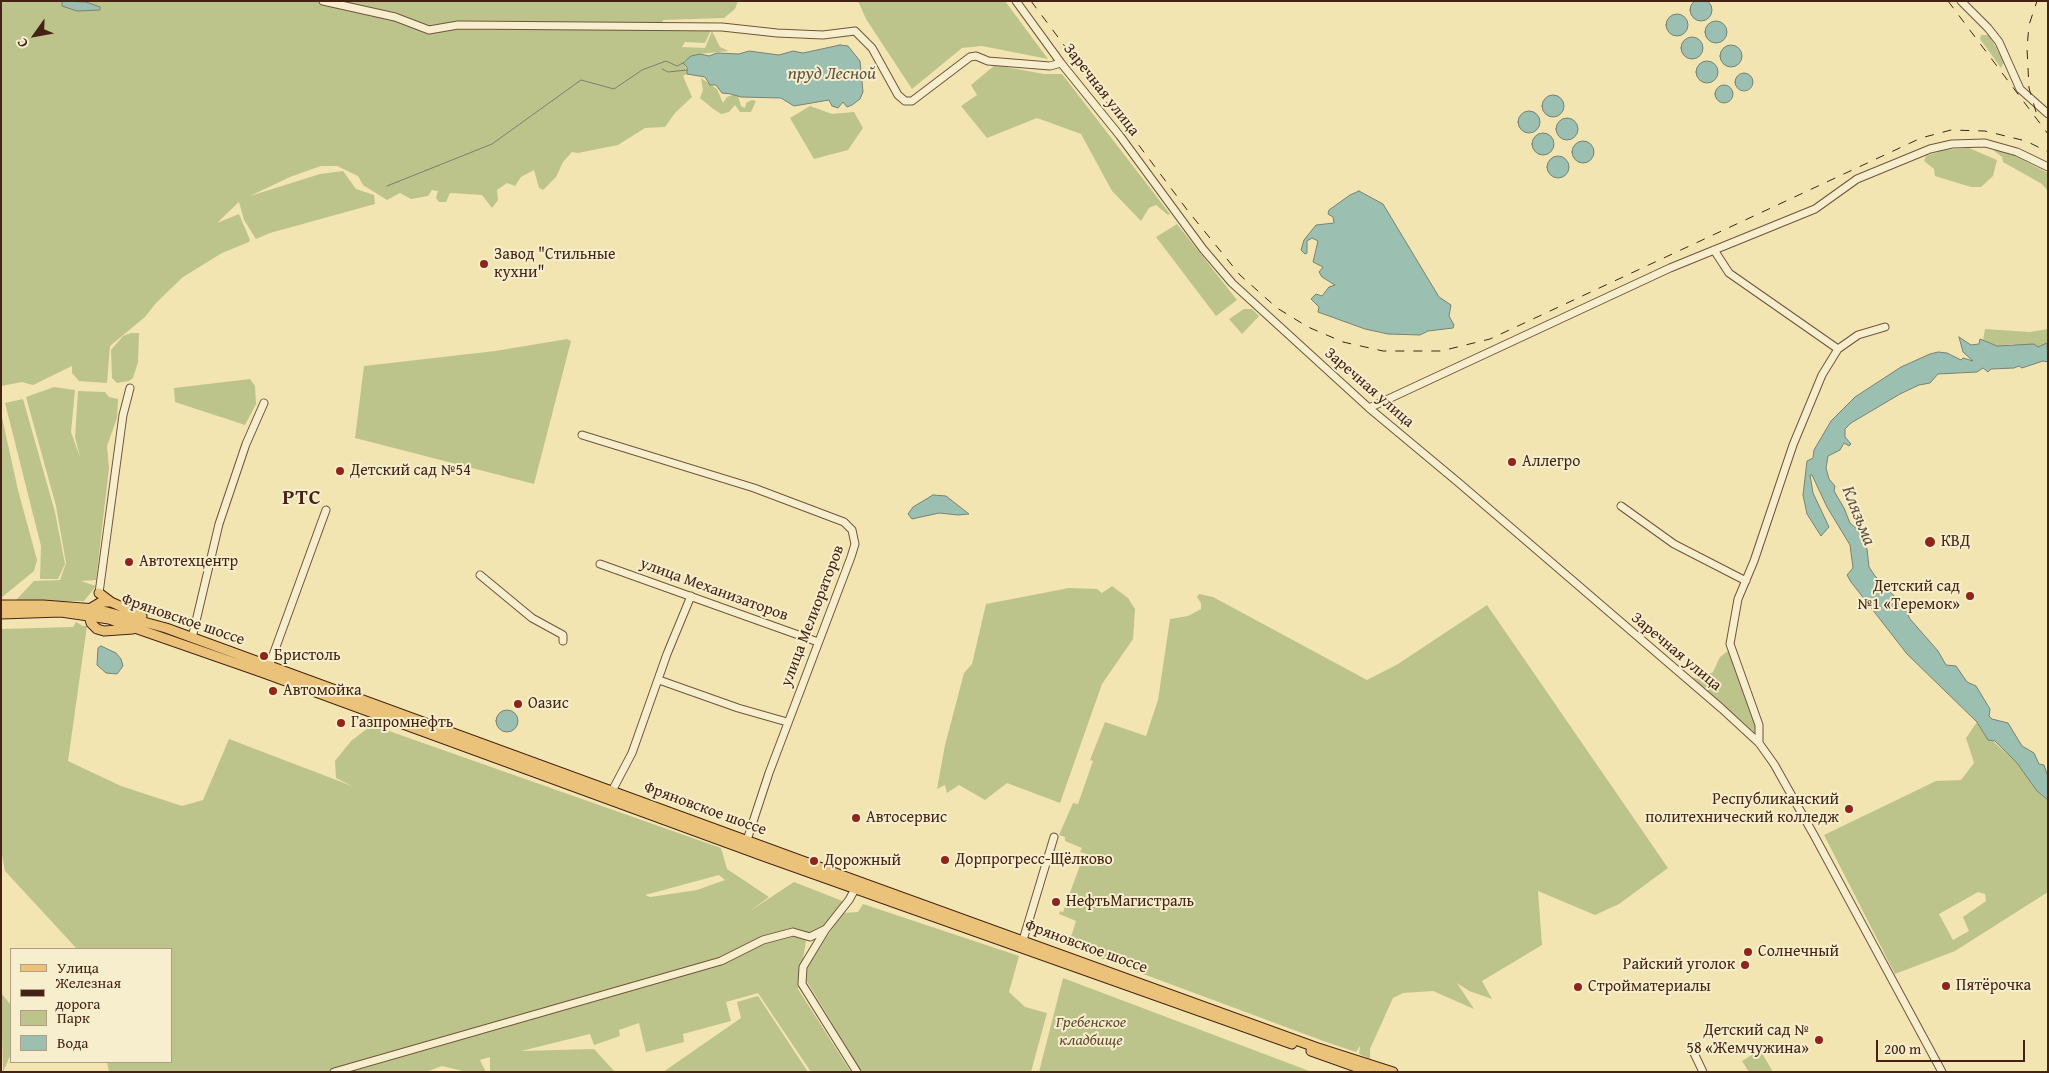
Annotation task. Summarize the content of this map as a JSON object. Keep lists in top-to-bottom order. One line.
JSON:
{"streets":{"main road":["Фряновское шоссе"],"street":["Заречная улица","улица Механизаторов","улица Мелиораторов"]},"crossings":[["улица Механизаторов","улица Мелиораторов"],["улица Мелиораторов","Фряновское шоссе"]],"districts":["РТС"],"water":["пруд Лесной","Клязьма"],"parks":["Гребенское кладбище"],"places":["Завод \"Стильные кухни\"","Аллегро","Детский сад №54","КВД","Автотехцентр","Детский сад №1 «Теремок»","Бристоль","Автомойка","Оазис","Газпромнефть","Республиканский политехнический колледж","Автосервис","Дорпрогресс-Щёлково","Дорожный","НефтьМагистраль","Солнечный","Райский уголок","Пятёрочка","Стройматериалы","Детский сад № 58 «Жемчужина»"],"legend":["Улица","Железная дорога","Парк","Вода"],"scale_bar":"200 m","north":"bottom left"}
